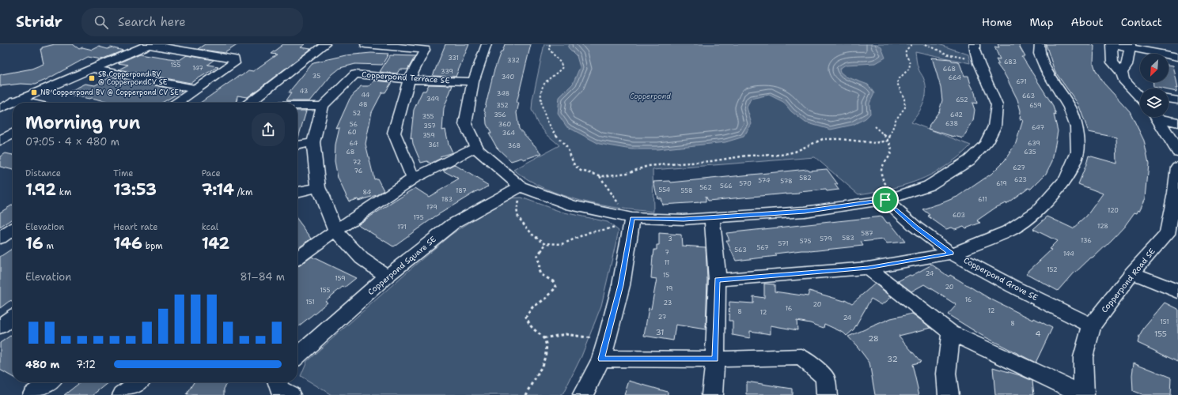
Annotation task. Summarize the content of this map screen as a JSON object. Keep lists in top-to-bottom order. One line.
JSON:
{"streets":{"street":["Copperpond Terrace SE","Copperpond Square SE","Copperpond Grove SE","Copperpond Road SE"]},"crossings":[["Copperpond Terrace SE","Copperpond Square SE"],["Copperpond Grove SE","Copperpond Road SE"]],"water":["Copperpond"],"places":{"transit":["SB Copperpond BV @ CopperpondCV SE","NB Copperpond BV @ Copperpond CV SE"]},"house_numbers":["331","332","683","155","147","668","339","35","340","664","671","43","348","44","663","349","652","48","352","659","52","356","642","355","638","56","360","357","647","60","364","359","64","639","361","368","68","635","72","627","76","582","623","574","578","570","619","566","562","554","187","558","84","183","611","179","120","603","175","128","171","587","583","3","579","136","575","571","567","563","7","144","11","152","24","15","159","20","19","155","16","151","23","20","16","12","8","12","27","24","151","8","31","4","155","28","32"],"north":"bottom left","page":{"header":"Stridr","search":"Search here","nav":["Home","Map","About","Contact"],"heading":["Morning run","07:05 · 4 × 480 m"],"stats":[["Distance","1.92 km"],["Time","13:53"],["Pace","7:14 /km"],["Elevation","16 m"],["Heart rate","146 bpm"],["kcal","142"]],"chart":["Elevation","81–84 m"],"list":[{"name":"480 m","note":"7:12"}]}}
